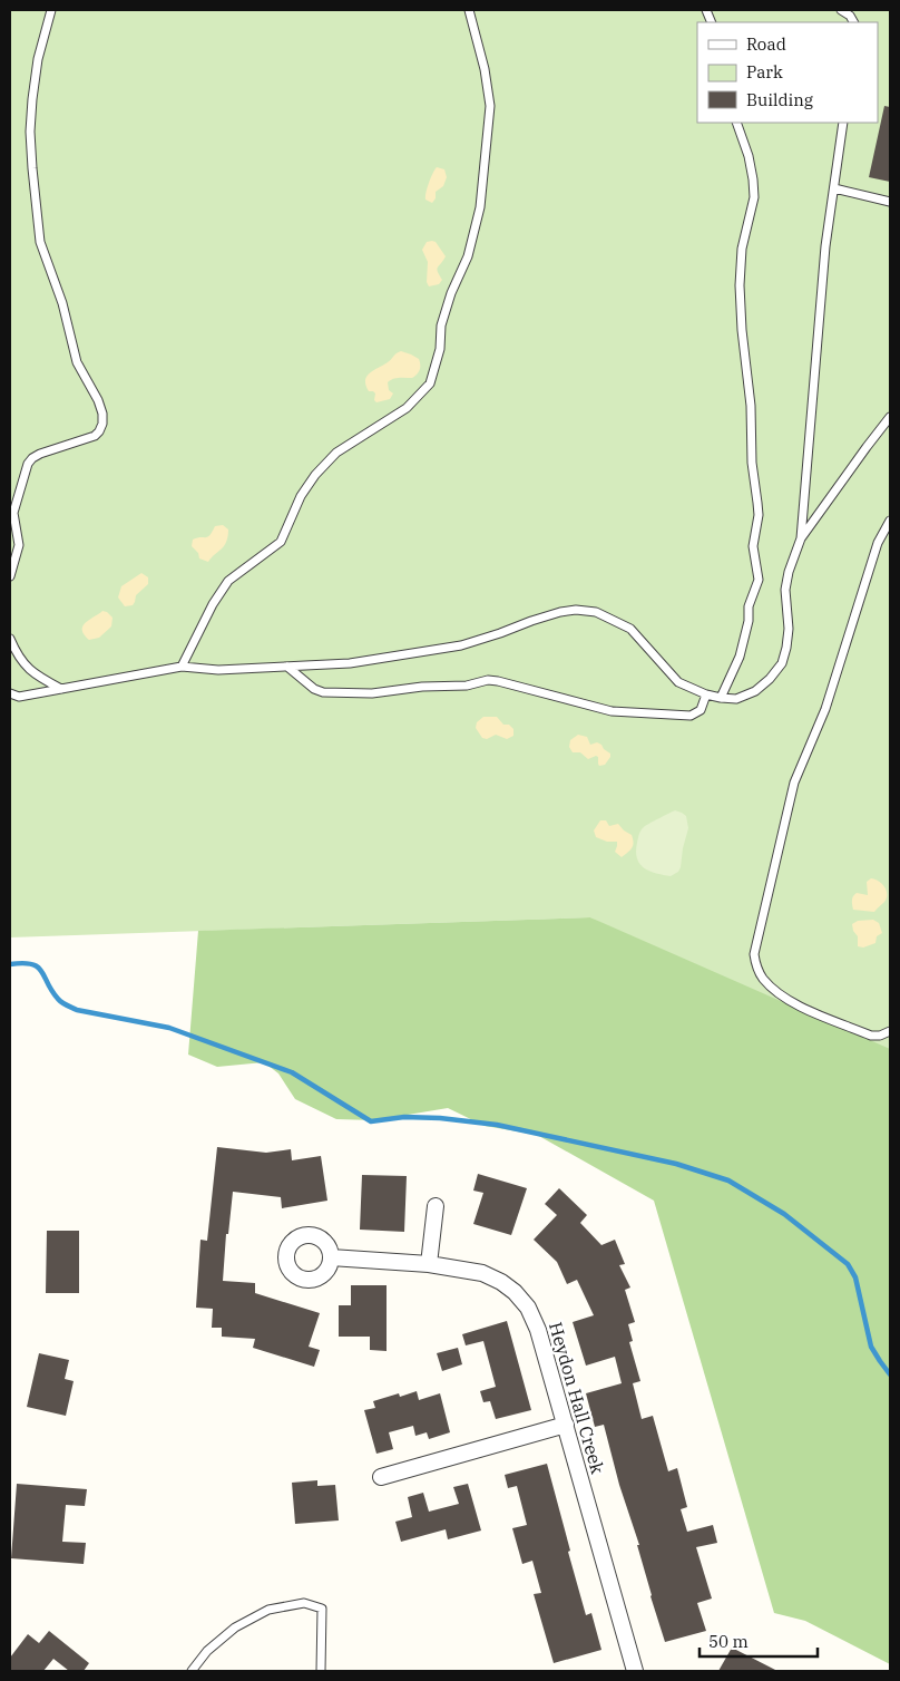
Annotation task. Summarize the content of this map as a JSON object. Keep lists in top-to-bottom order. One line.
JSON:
{"streets":{"street":["Heydon Hall Creek"]},"legend":["Road","Park","Building"],"scale_bar":"50 m"}
